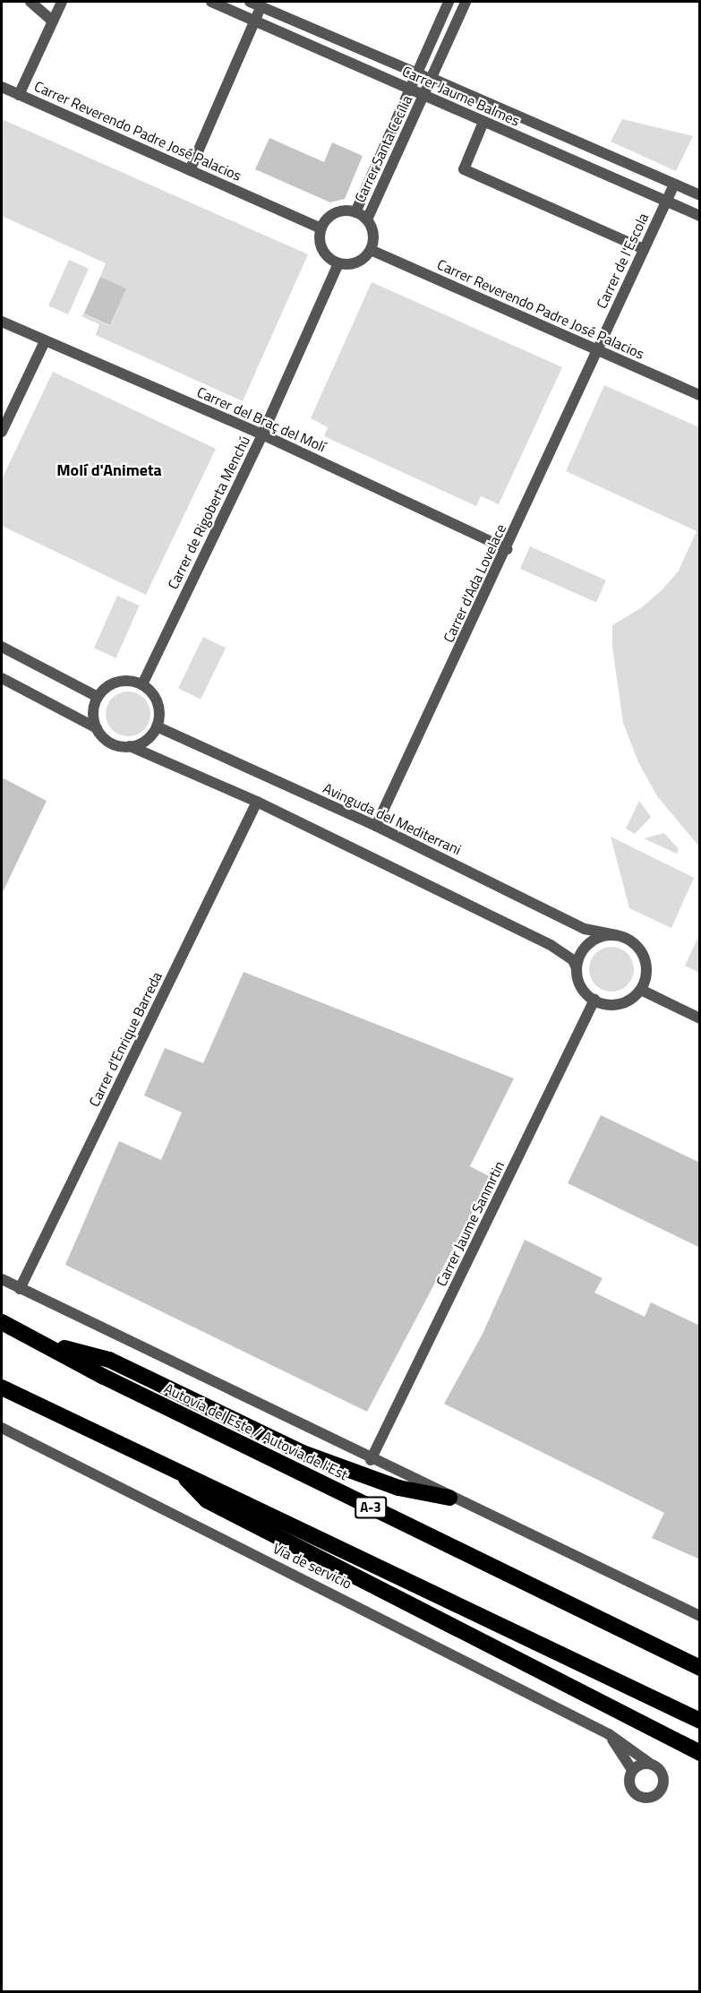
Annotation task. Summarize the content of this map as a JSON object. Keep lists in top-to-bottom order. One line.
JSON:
{"streets":{"highway":["Autovía del Este / Autovia de l'Est","A-3"],"street":["Carrer Jaume Balmes","Carrer Reverendo Padre José Palacios","Carrer Santa Cecília","Carrer de l'Escola","Carrer del Braç del Molí","Carrer de Rigoberta Menchú","Carrer d'Ada Lovelace","Avinguda del Mediterrani","Carrer d'Enrique Barreda","Carrer Jaume Sanmrtin","Vía de servicio"]},"crossings":[["Carrer Jaume Balmes","Carrer Santa Cecília"],["Carrer Jaume Balmes","Carrer de l'Escola"],["Carrer Reverendo Padre José Palacios","Carrer Santa Cecília"],["Carrer Reverendo Padre José Palacios","Carrer de l'Escola"],["Carrer Reverendo Padre José Palacios","Carrer de Rigoberta Menchú"],["Carrer Reverendo Padre José Palacios","Carrer d'Ada Lovelace"],["Carrer Santa Cecília","Carrer de Rigoberta Menchú"],["Carrer de l'Escola","Carrer d'Ada Lovelace"],["Carrer del Braç del Molí","Carrer de Rigoberta Menchú"],["Carrer del Braç del Molí","Carrer d'Ada Lovelace"],["Carrer de Rigoberta Menchú","Avinguda del Mediterrani"],["Carrer d'Ada Lovelace","Avinguda del Mediterrani"],["Avinguda del Mediterrani","Carrer Jaume Sanmrtin"]],"districts":["Molí d'Animeta"]}
